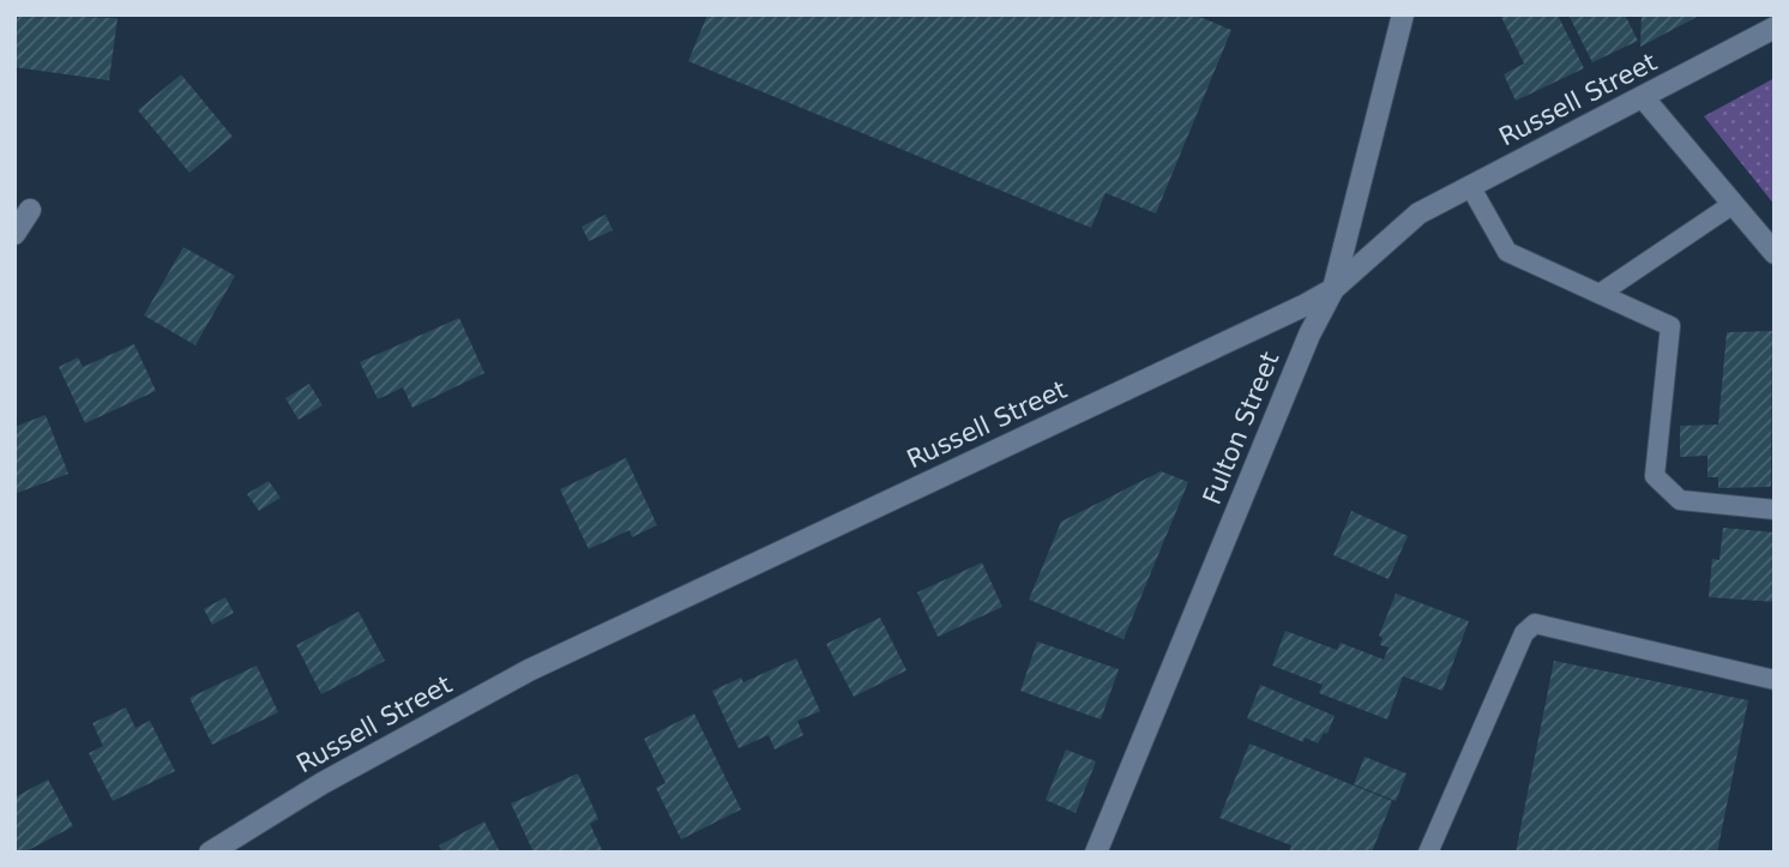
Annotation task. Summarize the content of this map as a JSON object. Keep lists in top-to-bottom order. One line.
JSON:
{"streets":{"street":["Russell Street","Fulton Street"]},"crossings":[["Russell Street","Fulton Street"]]}
